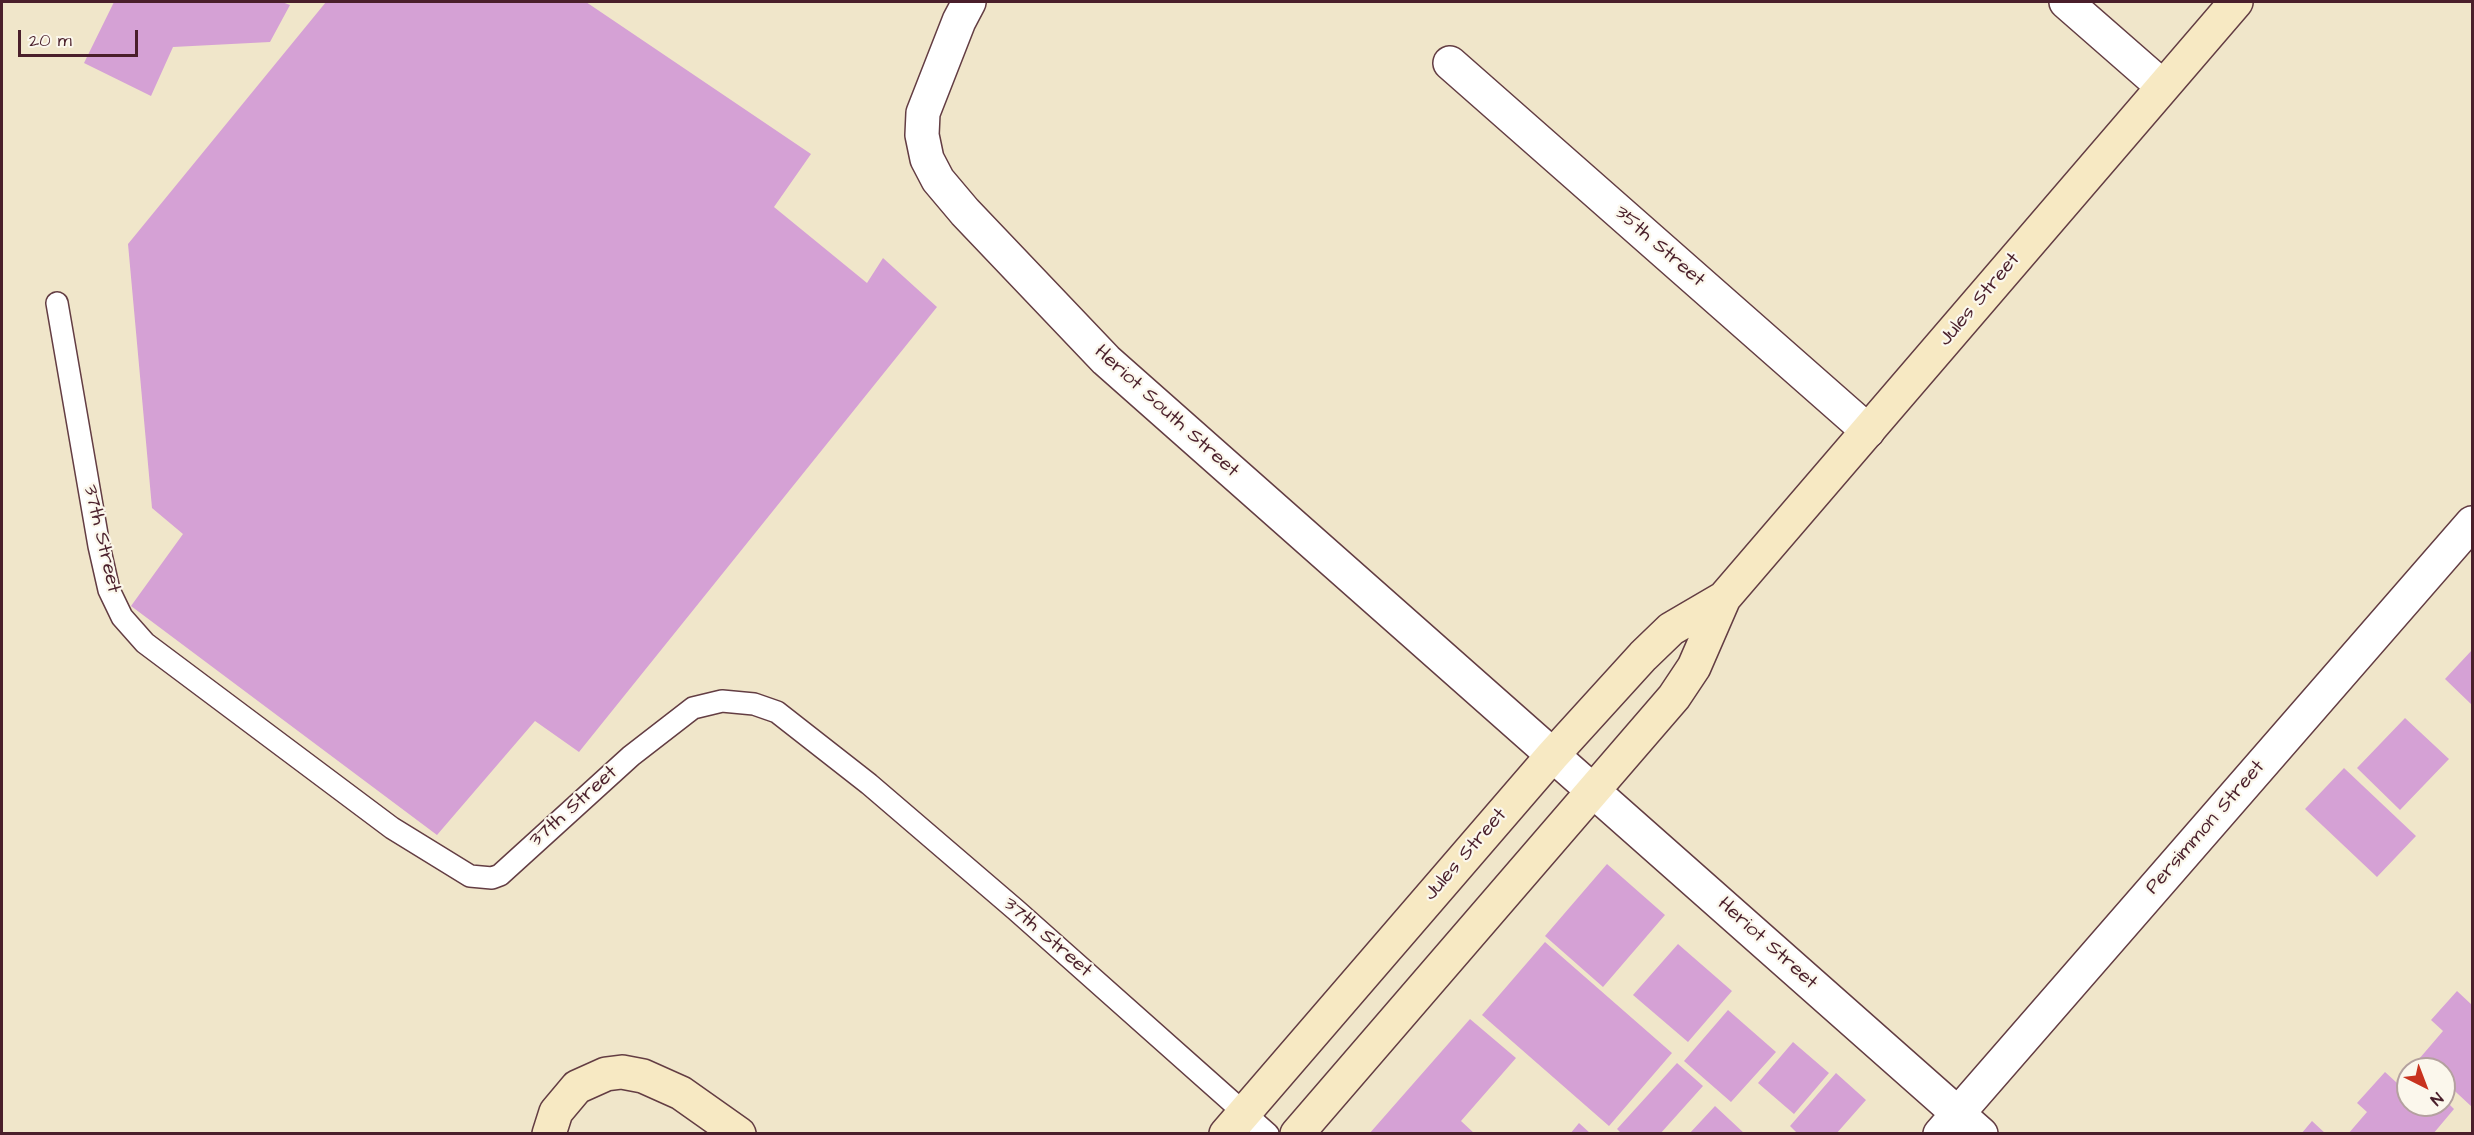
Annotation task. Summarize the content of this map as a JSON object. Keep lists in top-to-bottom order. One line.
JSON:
{"streets":{"main road":["Jules Street"],"street":["35th Street","Heriot South Street","Persimmon Street","Heriot Street"],"lane":["37th Street"]},"crossings":[["35th Street","Jules Street"],["Jules Street","Heriot South Street"],["Jules Street","37th Street"],["Jules Street","Heriot Street"],["Heriot South Street","Heriot Street"],["Persimmon Street","Heriot Street"]],"scale_bar":"20 m","north":"bottom right"}
